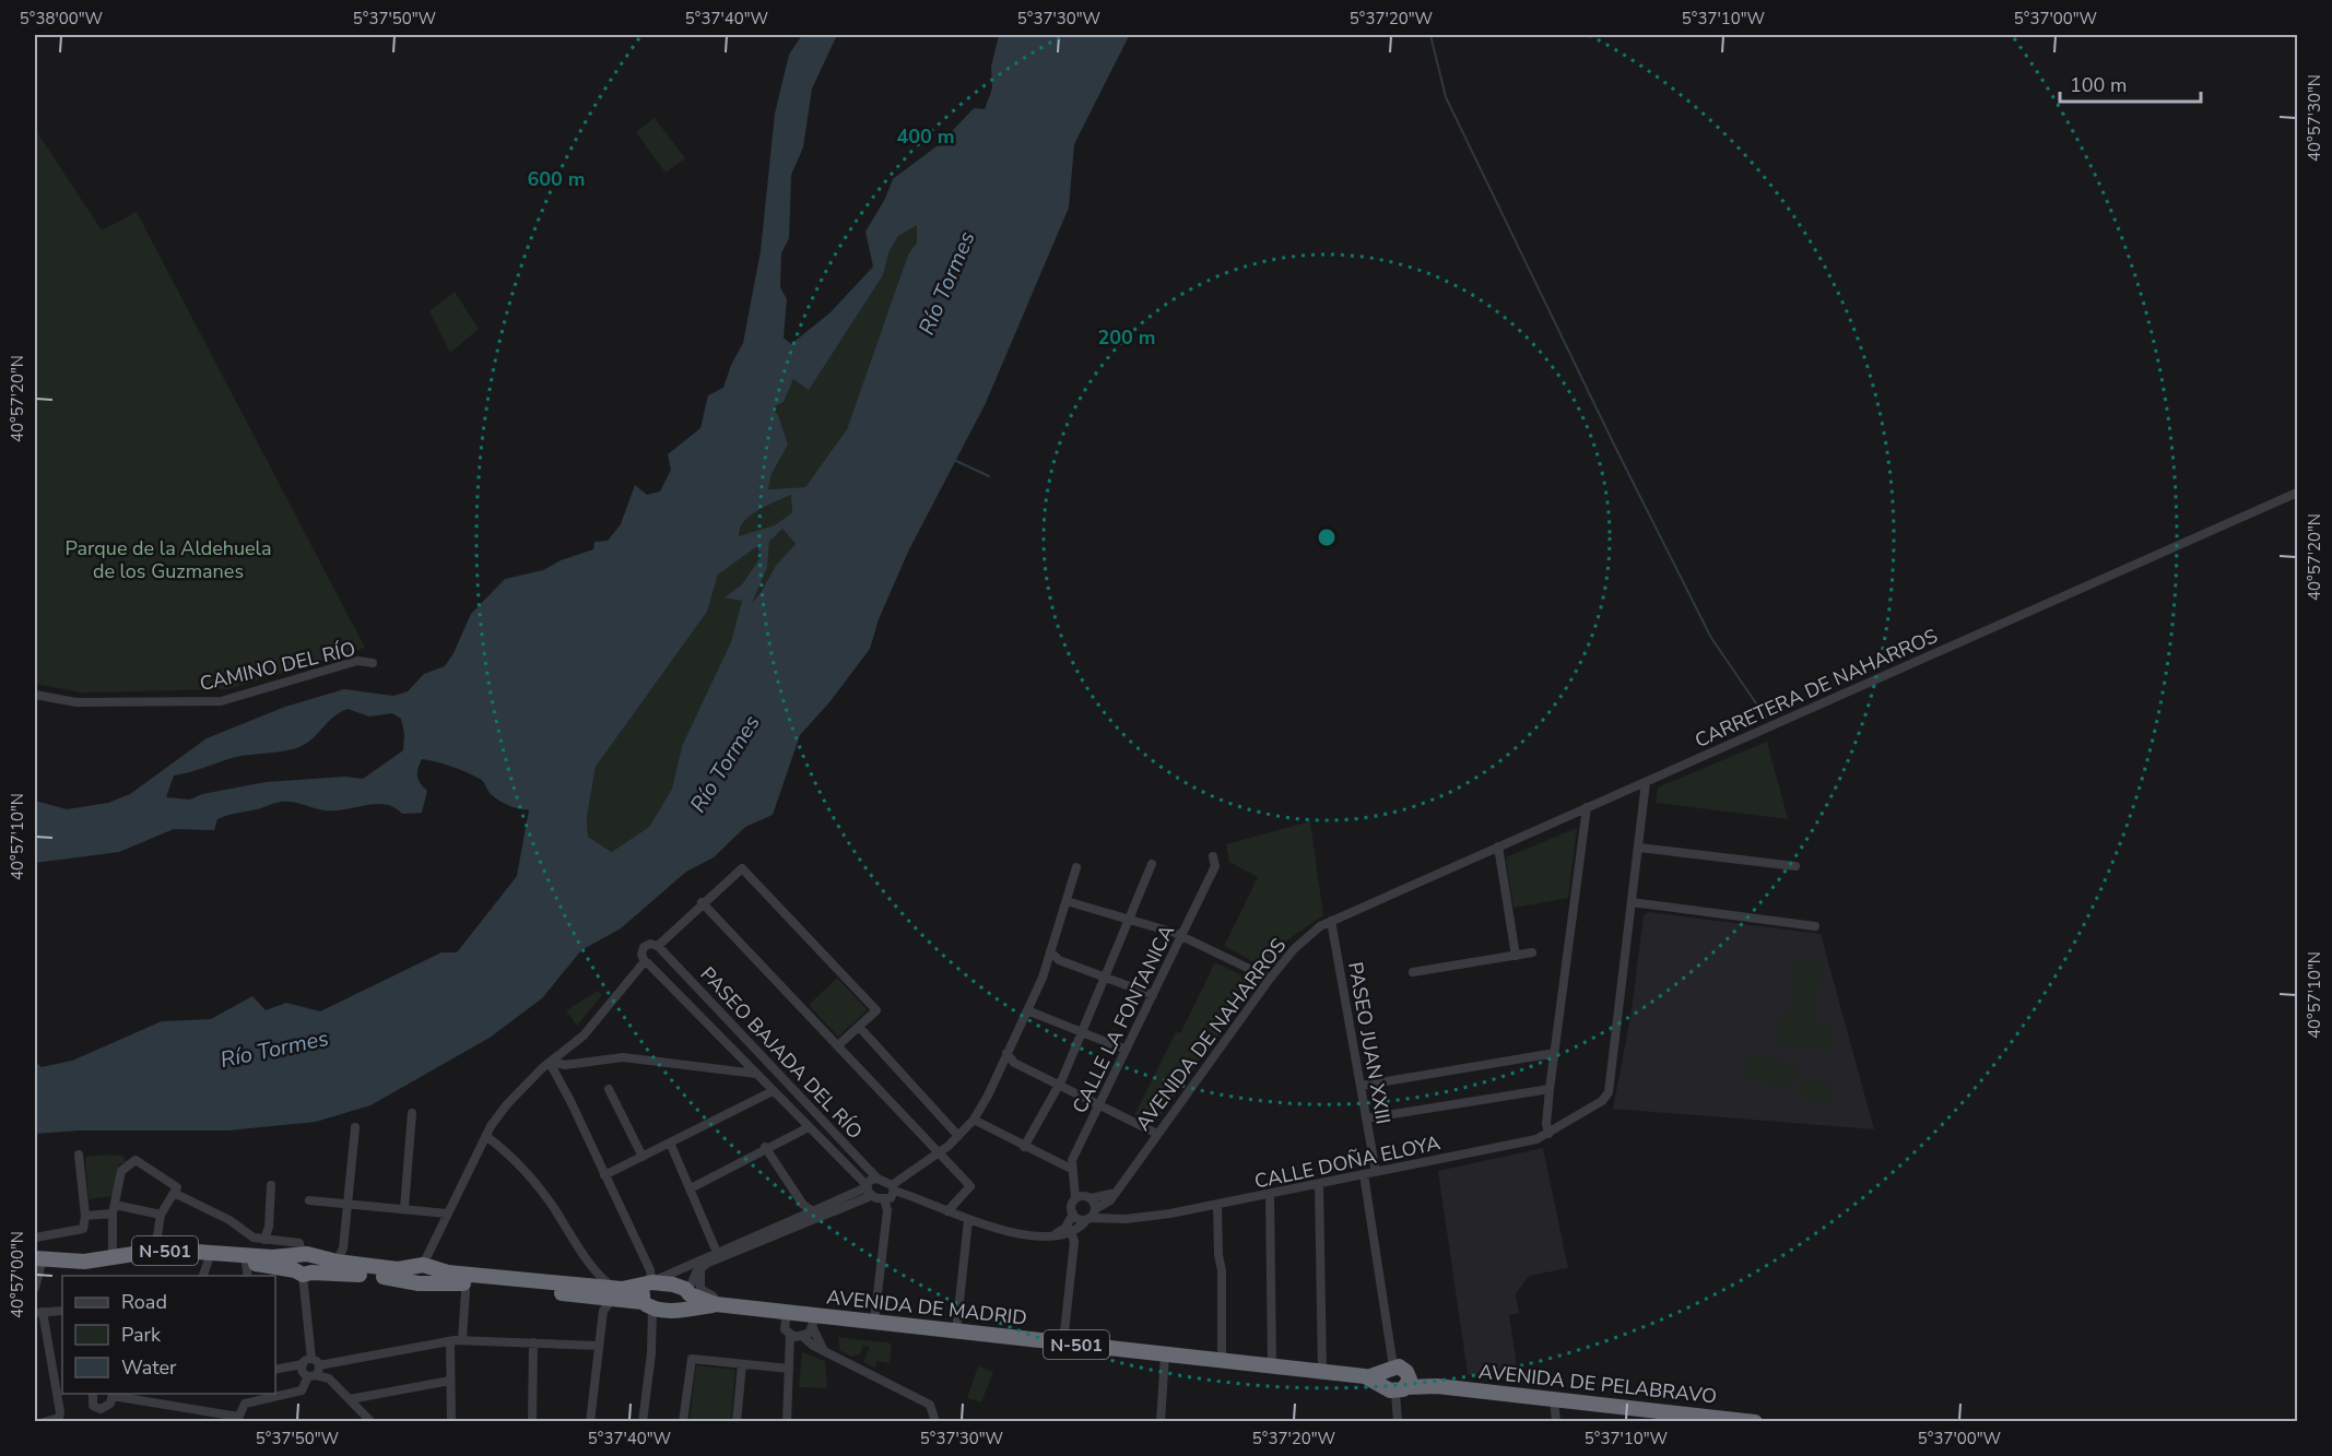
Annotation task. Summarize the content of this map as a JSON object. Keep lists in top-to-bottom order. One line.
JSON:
{"streets":{"highway":["N-501","AVENIDA DE MADRID","AVENIDA DE PELABRAVO"],"street":["CAMINO DEL RÍO","CARRETERA DE NAHARROS","CALLE LA FONTANICA","AVENIDA DE NAHARROS","PASEO JUAN XXIII","PASEO BAJADA DEL RÍO","CALLE DOÑA ELOYA"]},"crossings":[["CARRETERA DE NAHARROS","AVENIDA DE NAHARROS"],["CALLE LA FONTANICA","AVENIDA DE NAHARROS"],["CALLE LA FONTANICA","CALLE DOÑA ELOYA"],["AVENIDA DE NAHARROS","PASEO JUAN XXIII"],["AVENIDA DE NAHARROS","PASEO BAJADA DEL RÍO"],["AVENIDA DE NAHARROS","CALLE DOÑA ELOYA"],["PASEO JUAN XXIII","CALLE DOÑA ELOYA"],["N-501","AVENIDA DE MADRID"],["AVENIDA DE MADRID","AVENIDA DE PELABRAVO"]],"water":["Río Tormes"],"parks":["Parque de la Aldehuela de los Guzmanes"],"legend":["Road","Park","Water"],"scale_bar":"100 m","coordinates":["5°38'00\"W","5°37'50\"W","5°37'40\"W","5°37'30\"W","5°37'20\"W","5°37'10\"W","5°37'00\"W","40°57'30\"N","40°57'20\"N","40°57'10\"N","40°57'00\"N"],"rings":["400 m","600 m","200 m"]}
